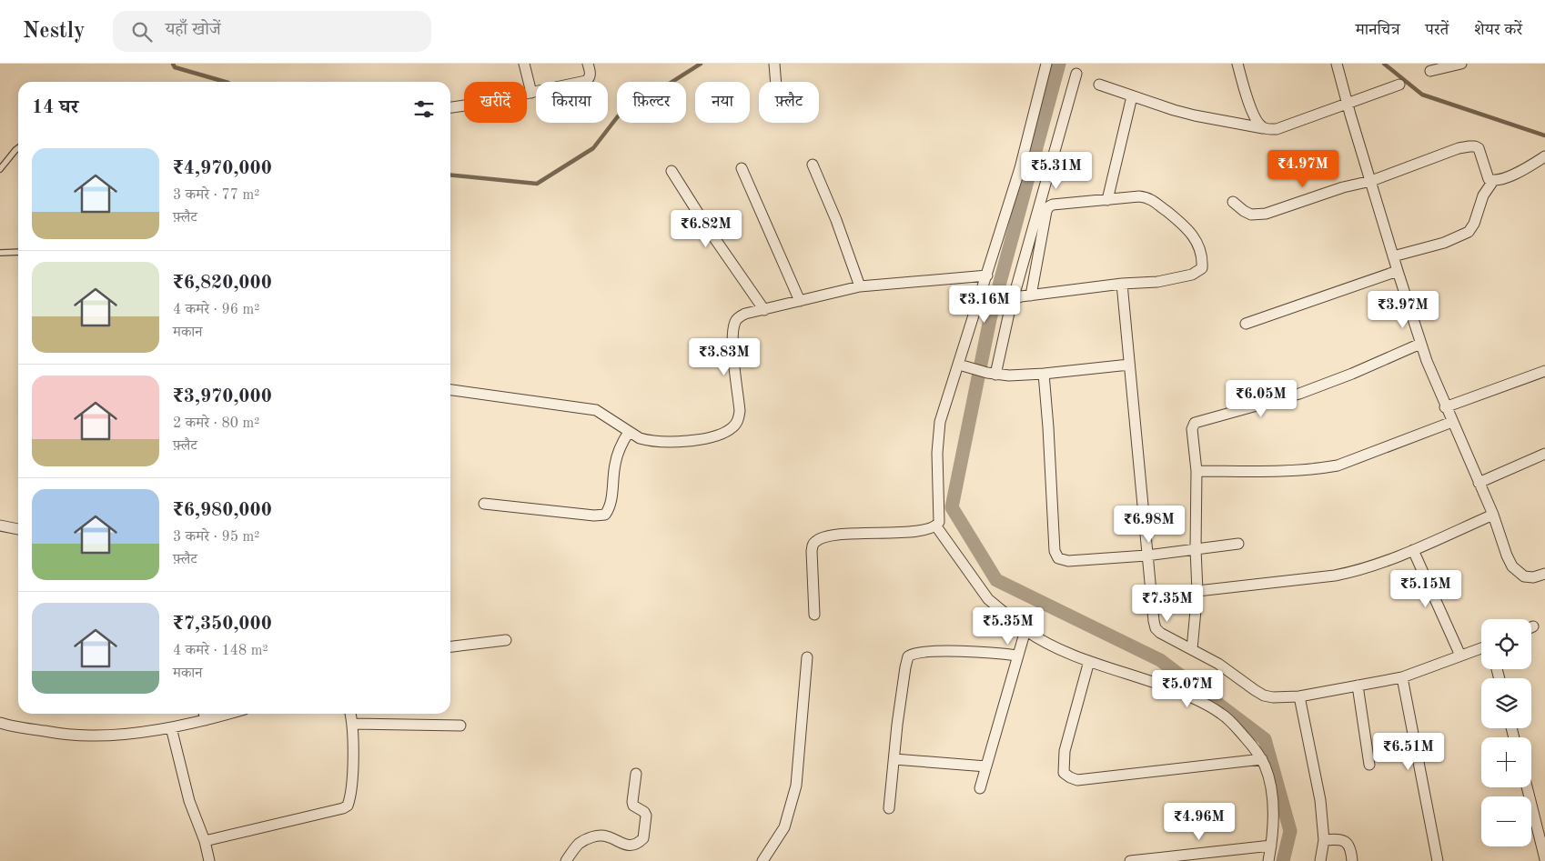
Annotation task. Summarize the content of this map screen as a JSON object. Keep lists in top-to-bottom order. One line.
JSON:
{"page":{"header":"Nestly","search":"यहाँ खोजें","nav":["मानचित्र","परतें","शेयर करें"],"chip":["खरीदें","किराया","फ़िल्टर","नया","फ़्लैट"],"heading":"14 घर","list":[{"name":"₹4,970,000","note":"3 कमरे · 77 m² · फ़्लैट"},{"name":"₹6,820,000","note":"4 कमरे · 96 m² · मकान"},{"name":"₹3,970,000","note":"2 कमरे · 80 m² · फ़्लैट"},{"name":"₹6,980,000","note":"3 कमरे · 95 m² · फ़्लैट"},{"name":"₹7,350,000","note":"4 कमरे · 148 m² · मकान"}],"price":["₹4.97M","₹5.31M","₹6.82M","₹3.16M","₹3.97M","₹3.83M","₹6.05M","₹6.98M","₹5.15M","₹7.35M","₹5.35M","₹5.07M","₹6.51M","₹4.96M"],"map_buttons":["+","−"]}}
